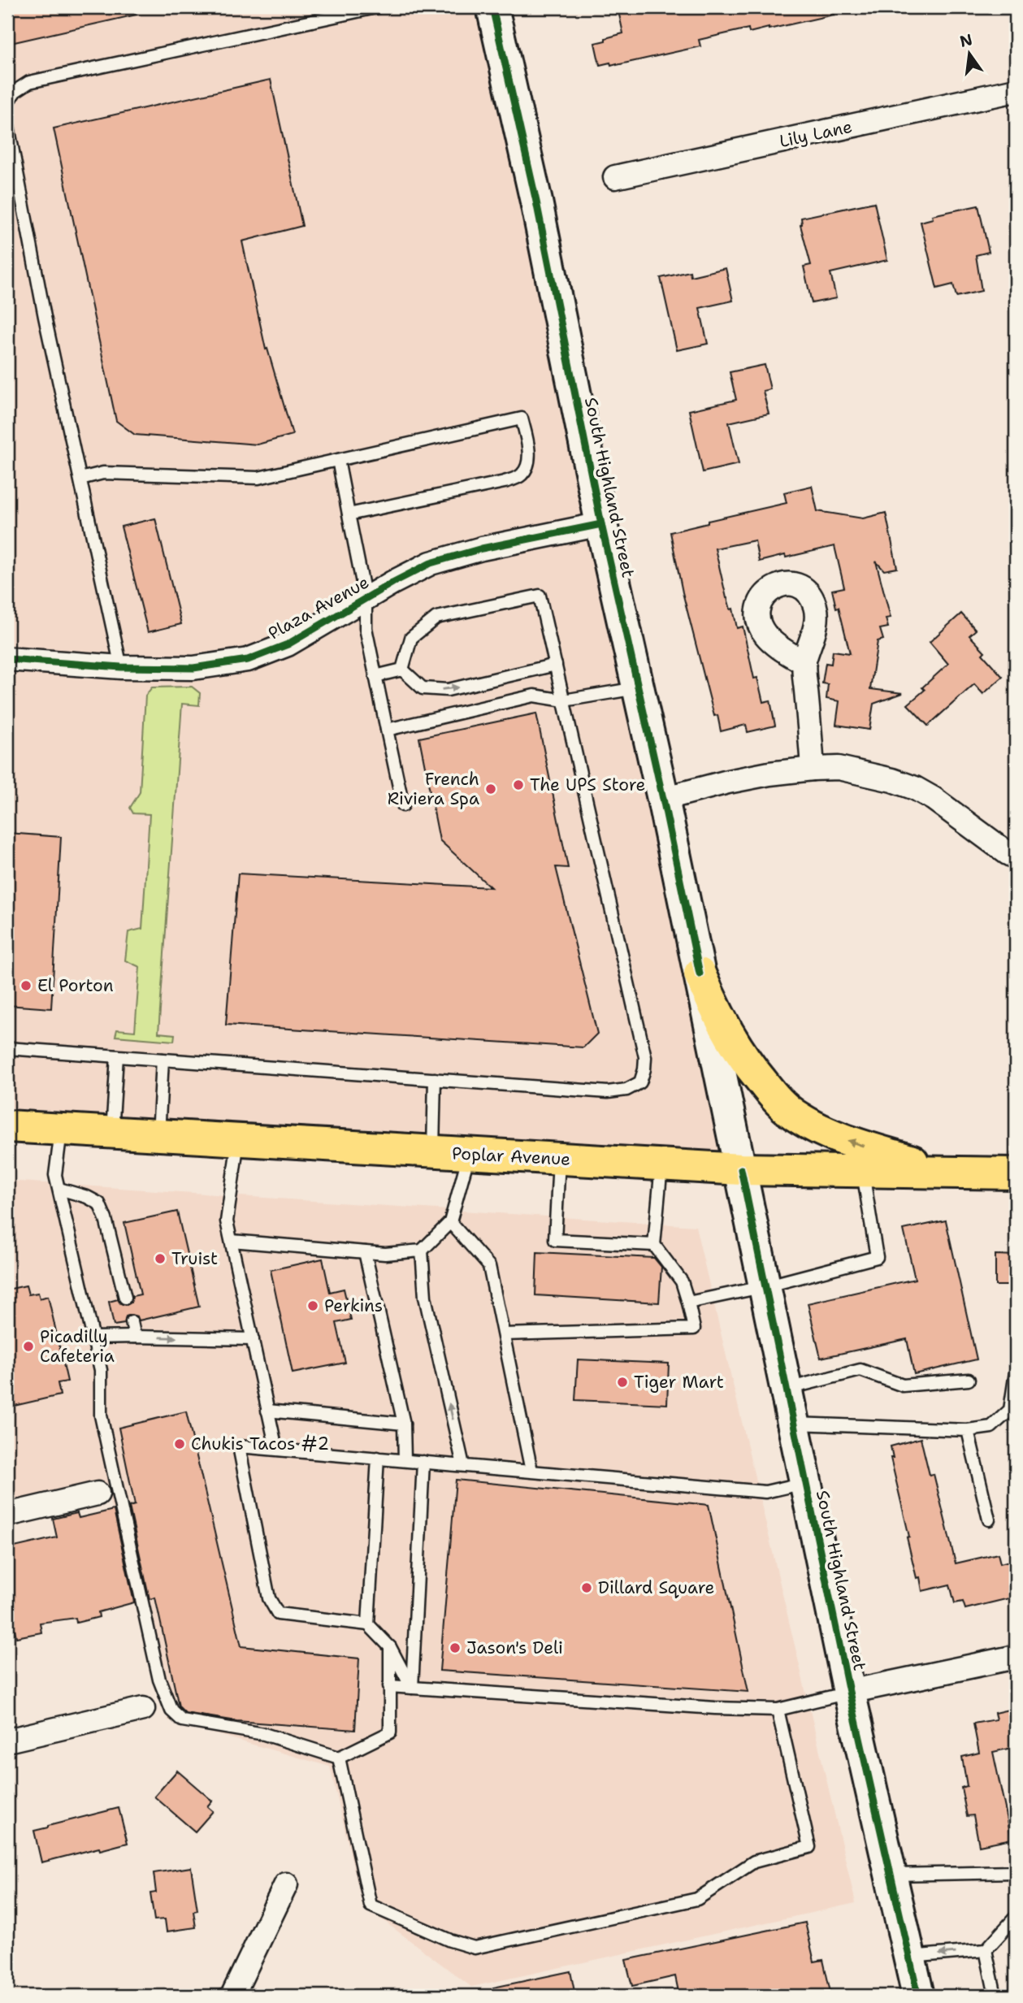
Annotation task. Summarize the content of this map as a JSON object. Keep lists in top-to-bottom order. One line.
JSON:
{"streets":{"main road":["South Highland Street","Poplar Avenue"],"street":["Lily Lane","Plaza Avenue"]},"crossings":[["South Highland Street","Plaza Avenue"],["South Highland Street","Poplar Avenue"]],"places":["The UPS Store","French Riviera Spa","El Porton","Truist","Perkins","Picadilly Cafeteria","Tiger Mart","Chukis Tacos #2","Dillard Square","Jason's Deli"],"north":"top"}
